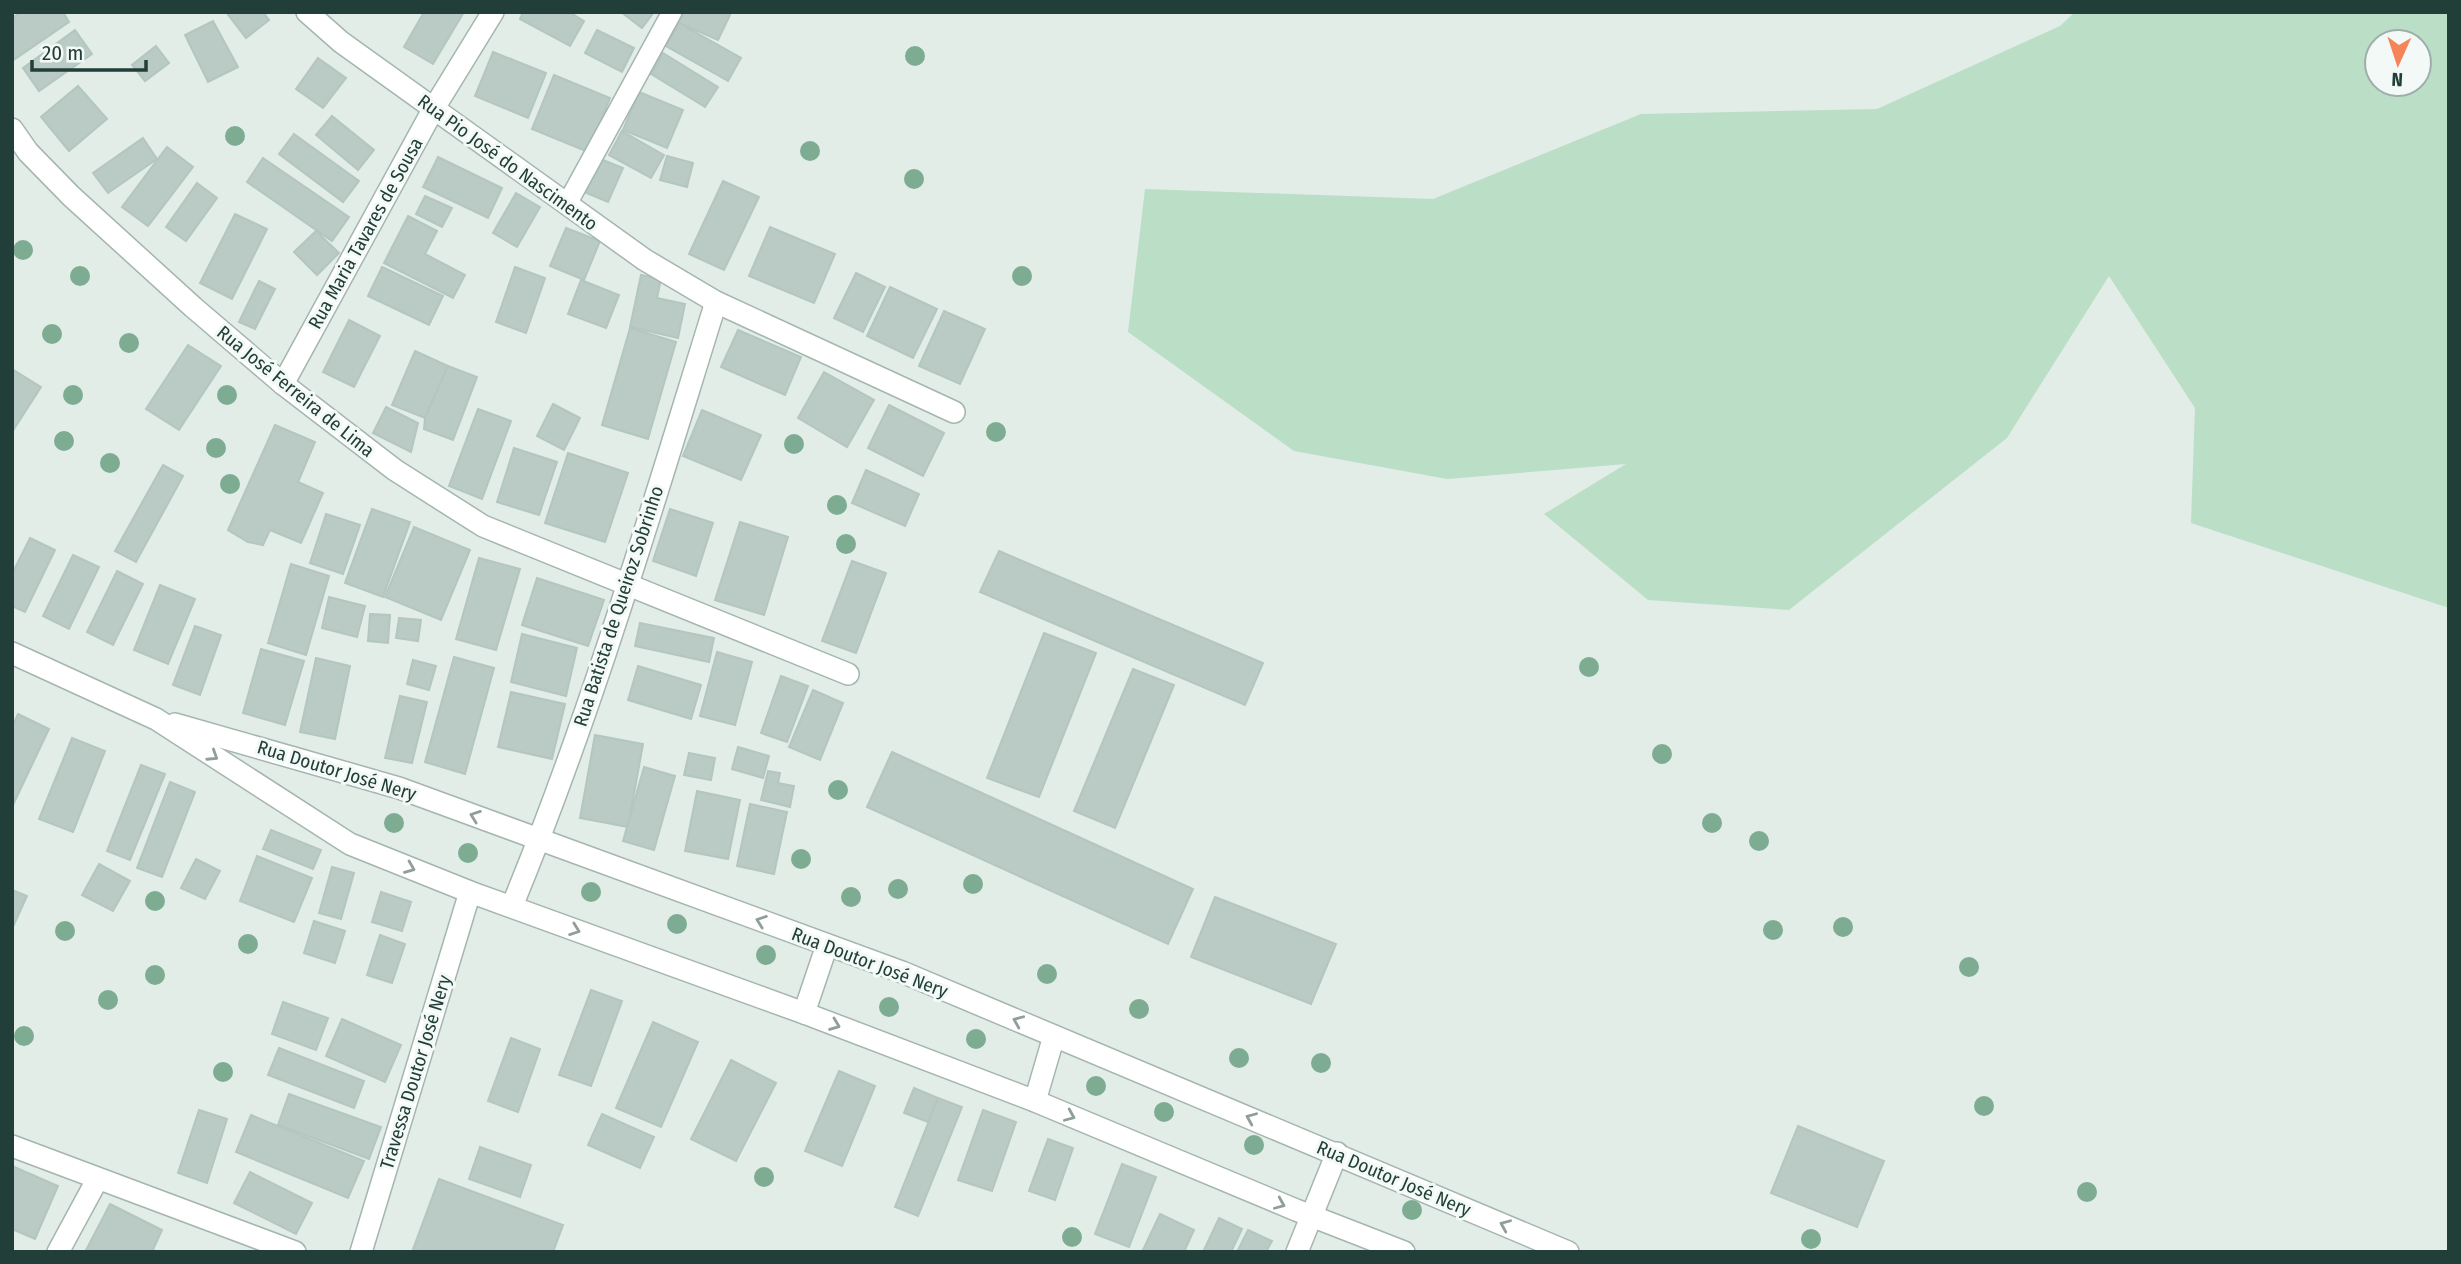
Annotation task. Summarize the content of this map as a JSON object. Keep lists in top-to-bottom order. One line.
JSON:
{"streets":{"street":["Rua Pio José do Nascimento","Rua Maria Tavares de Sousa","Rua José Ferreira de Lima","Rua Batista de Queiroz Sobrinho","Rua Doutor José Nery","Travessa Doutor José Nery"]},"crossings":[["Rua Pio José do Nascimento","Rua Maria Tavares de Sousa"],["Rua Pio José do Nascimento","Rua Batista de Queiroz Sobrinho"],["Rua Maria Tavares de Sousa","Rua José Ferreira de Lima"],["Rua José Ferreira de Lima","Rua Batista de Queiroz Sobrinho"],["Rua Batista de Queiroz Sobrinho","Rua Doutor José Nery"],["Rua Doutor José Nery","Travessa Doutor José Nery"]],"scale_bar":"20 m","north":"bottom"}
